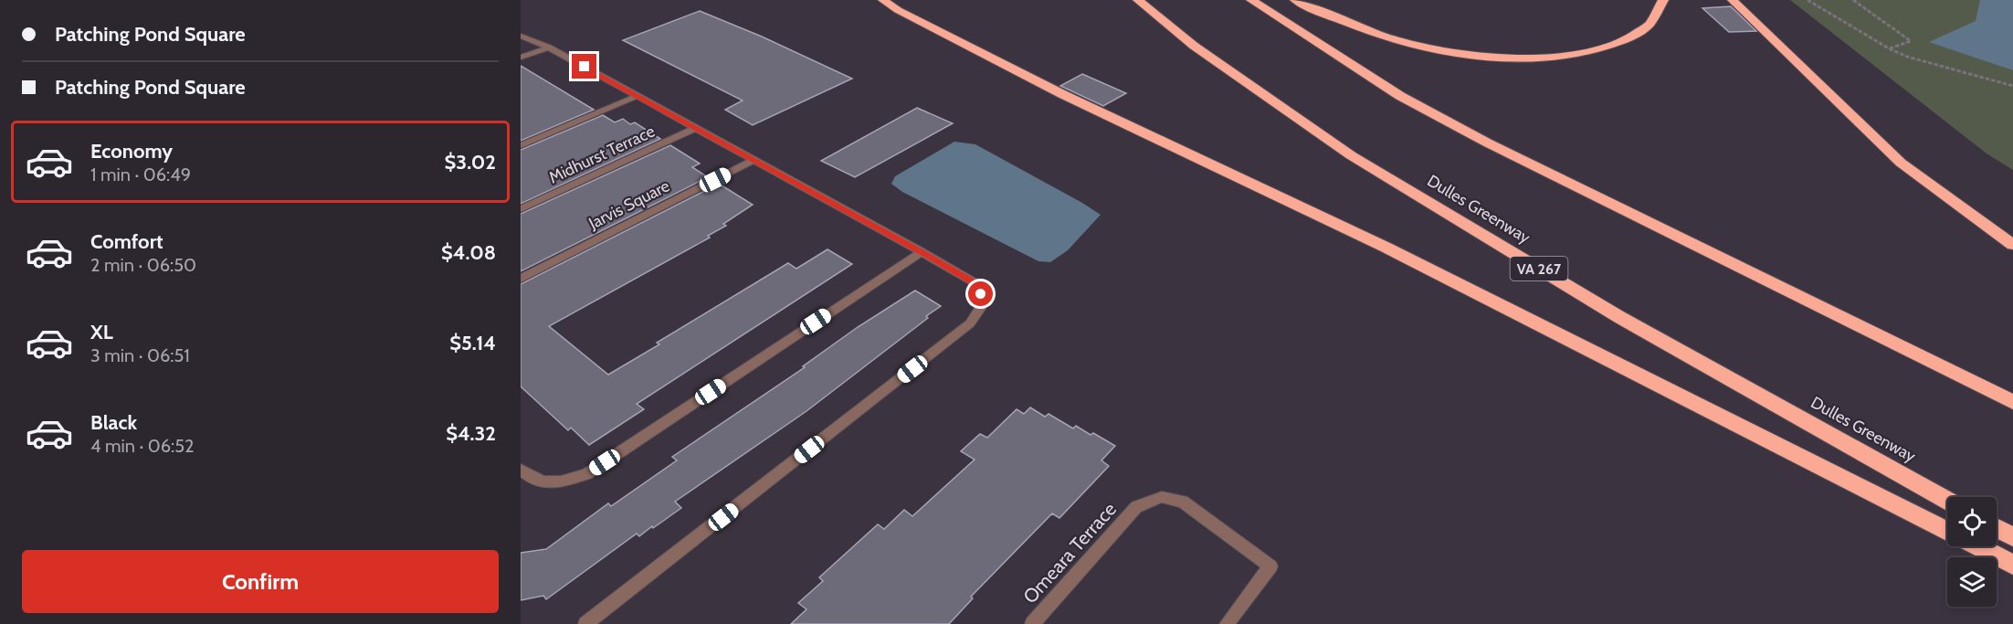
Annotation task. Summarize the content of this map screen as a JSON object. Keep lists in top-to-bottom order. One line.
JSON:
{"streets":{"highway":["Dulles Greenway","VA 267"],"street":["Midhurst Terrace","Jarvis Square","Omeara Terrace"]},"page":{"banner":["Patching Pond Square","Patching Pond Square"],"list":[{"name":"Economy","note":"1 min · 06:49","value":"$3.02"},{"name":"Comfort","note":"2 min · 06:50","value":"$4.08"},{"name":"XL","note":"3 min · 06:51","value":"$5.14"},{"name":"Black","note":"4 min · 06:52","value":"$4.32"}],"buttons":"Confirm"}}
